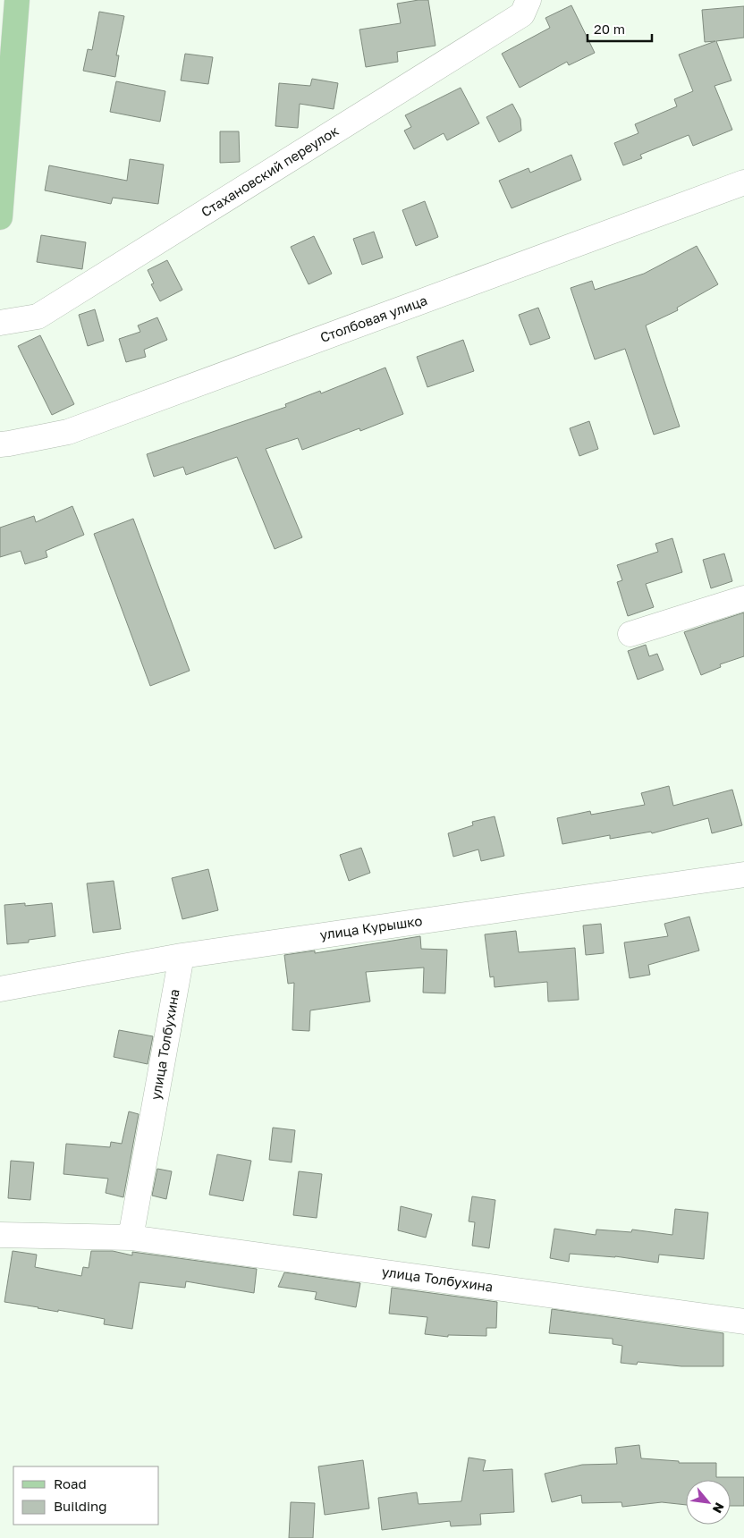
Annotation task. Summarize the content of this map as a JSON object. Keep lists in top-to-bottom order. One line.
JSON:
{"streets":{"street":["Стахановский переулок","Столбовая улица","улица Курышко","улица Толбухина"]},"crossings":[["улица Курышко","улица Толбухина"]],"legend":["Road","Building"],"scale_bar":"20 m","north":"bottom right"}
